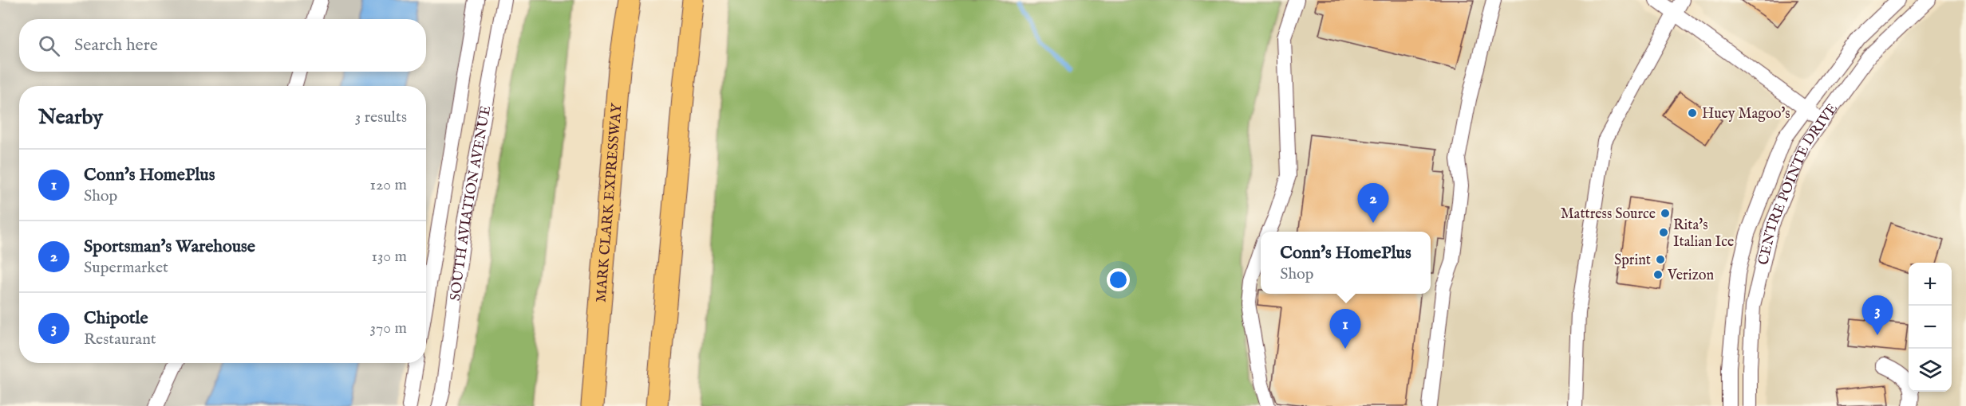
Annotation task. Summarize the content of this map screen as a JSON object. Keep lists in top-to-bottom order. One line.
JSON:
{"streets":{"highway":["MARK CLARK EXPRESSWAY"],"street":["CENTRE POINTE DRIVE","SOUTH AVIATION AVENUE"]},"places":["Huey Magoo's","Mattress Source","Rita's Italian Ice","Sprint","Verizon"],"page":{"search":"Search here","heading":["Nearby","3 results"],"list":[{"mark":"1","name":"Conn's HomePlus","note":"Shop","value":"120 m"},{"mark":"2","name":"Sportsman's Warehouse","note":"Supermarket","value":"130 m"},{"mark":"3","name":"Chipotle","note":"Restaurant","value":"370 m"}],"pins":["2","3","1"],"popup":["Conn's HomePlus","Shop"],"map_buttons":["+","−"]}}
